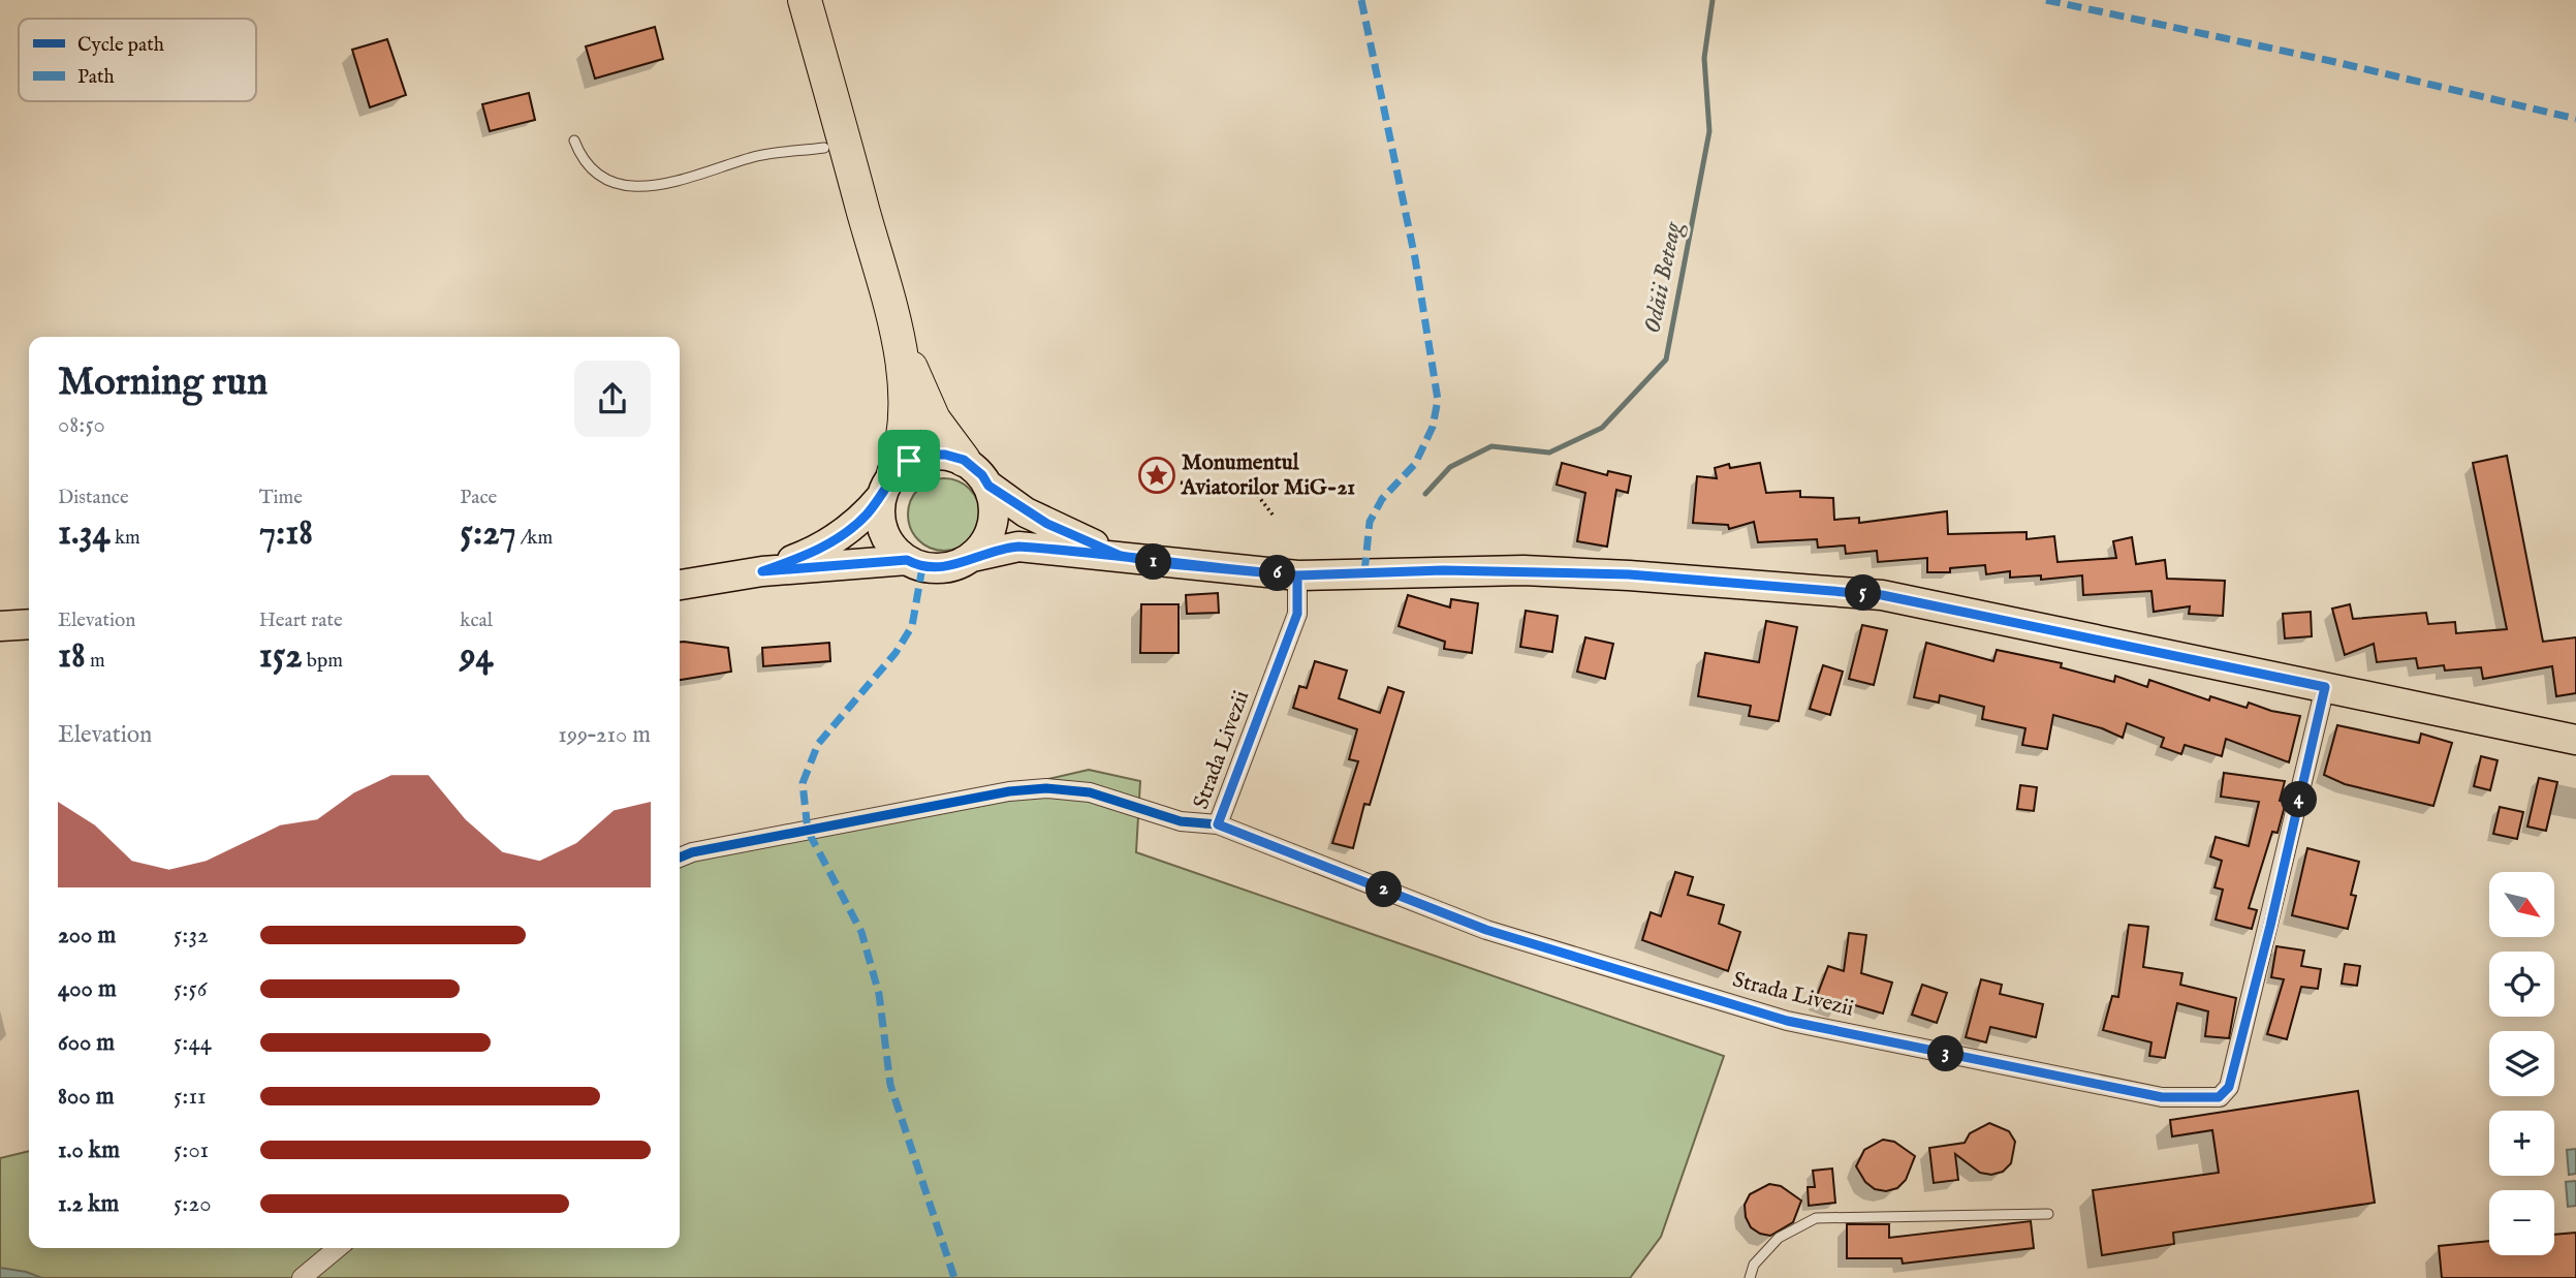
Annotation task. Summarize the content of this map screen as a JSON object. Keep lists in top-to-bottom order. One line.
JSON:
{"streets":{"street":["Strada Livezii"]},"water":["Odăii Beteag"],"places":{"place":["Monumentul Aviatorilor MiG-21"]},"legend":["Cycle path","Path"],"north":"bottom right","page":{"heading":["Morning run","08:50"],"stats":[["Distance","1.34 km"],["Time","7:18"],["Pace","5:27 /km"],["Elevation","18 m"],["Heart rate","152 bpm"],["kcal","94"]],"pins":["1","6","5","4","2","3"],"chart":["Elevation","199–210 m"],"map_buttons":["+","−"],"list":[{"name":"200 m","note":"5:32"},{"name":"400 m","note":"5:56"},{"name":"600 m","note":"5:44"},{"name":"800 m","note":"5:11"},{"name":"1.0 km","note":"5:01"},{"name":"1.2 km","note":"5:20"}]}}
